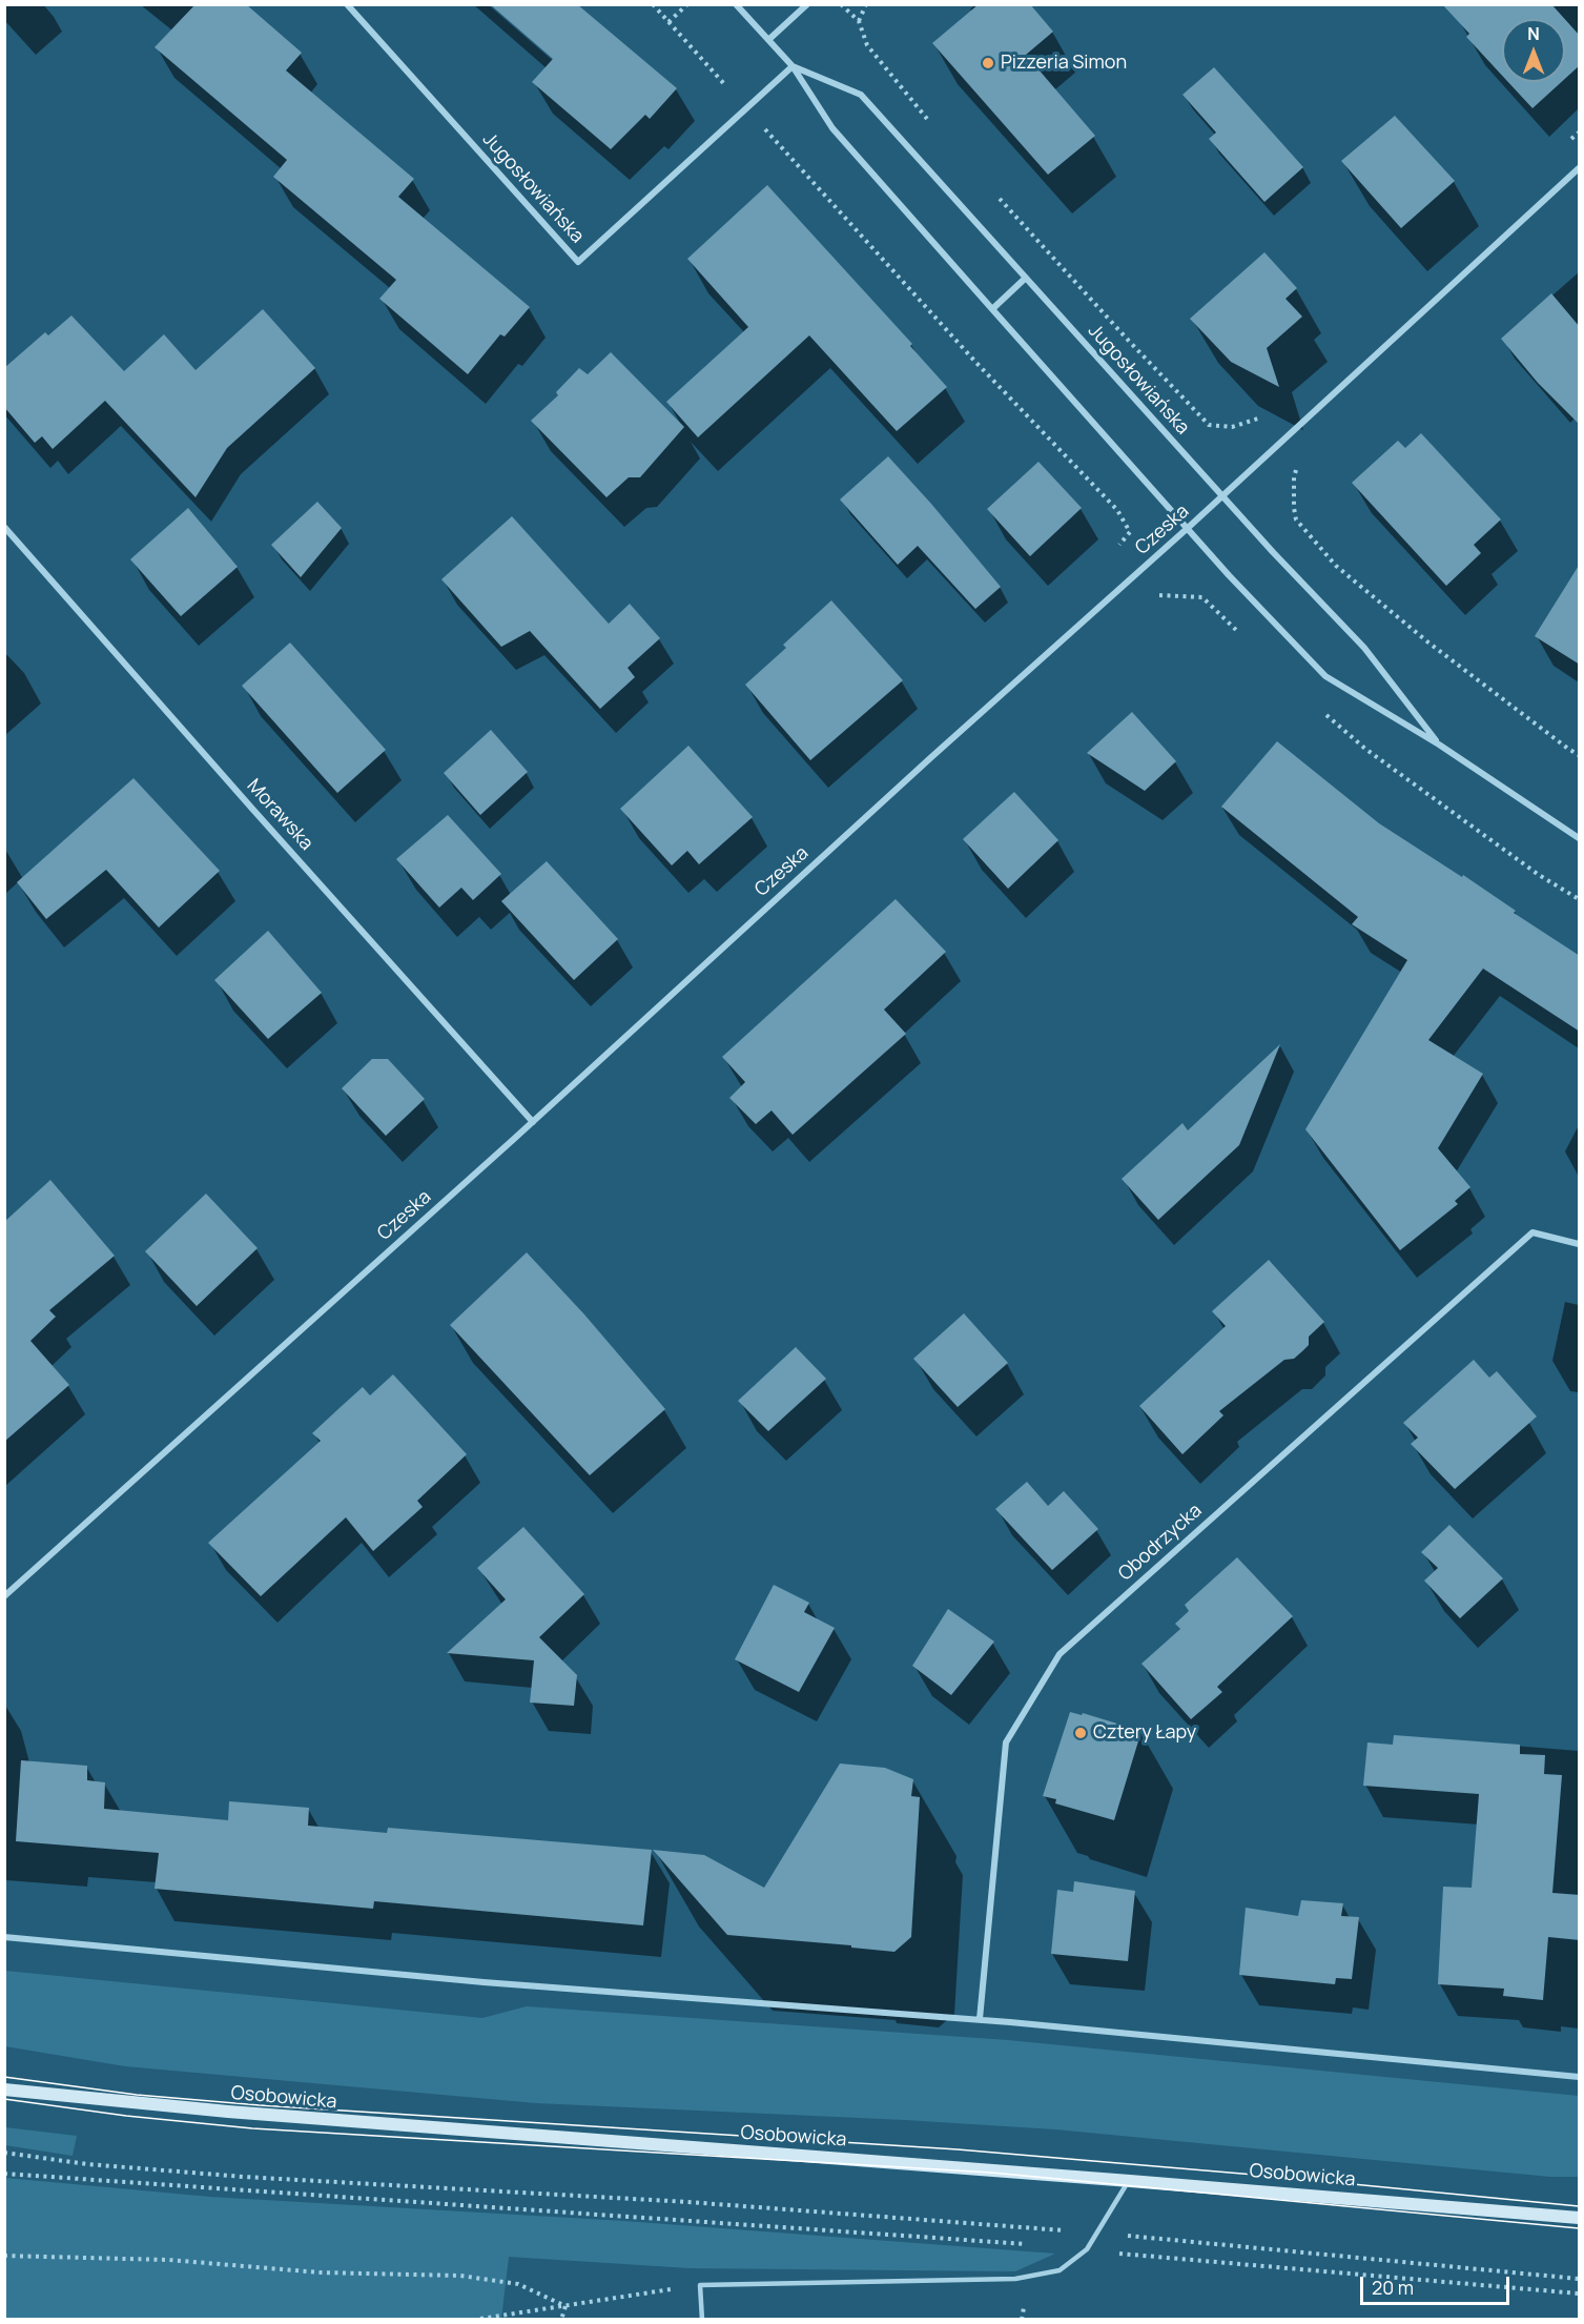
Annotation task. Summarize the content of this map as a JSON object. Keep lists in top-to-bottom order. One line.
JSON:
{"streets":{"street":["Jugosłowiańska","Czeska","Morawska","Obodrzycka","Osobowicka"]},"crossings":[["Jugosłowiańska","Czeska"],["Czeska","Morawska"]],"places":["Pizzeria Simon","Cztery Łapy"],"scale_bar":"20 m","north":"top"}
